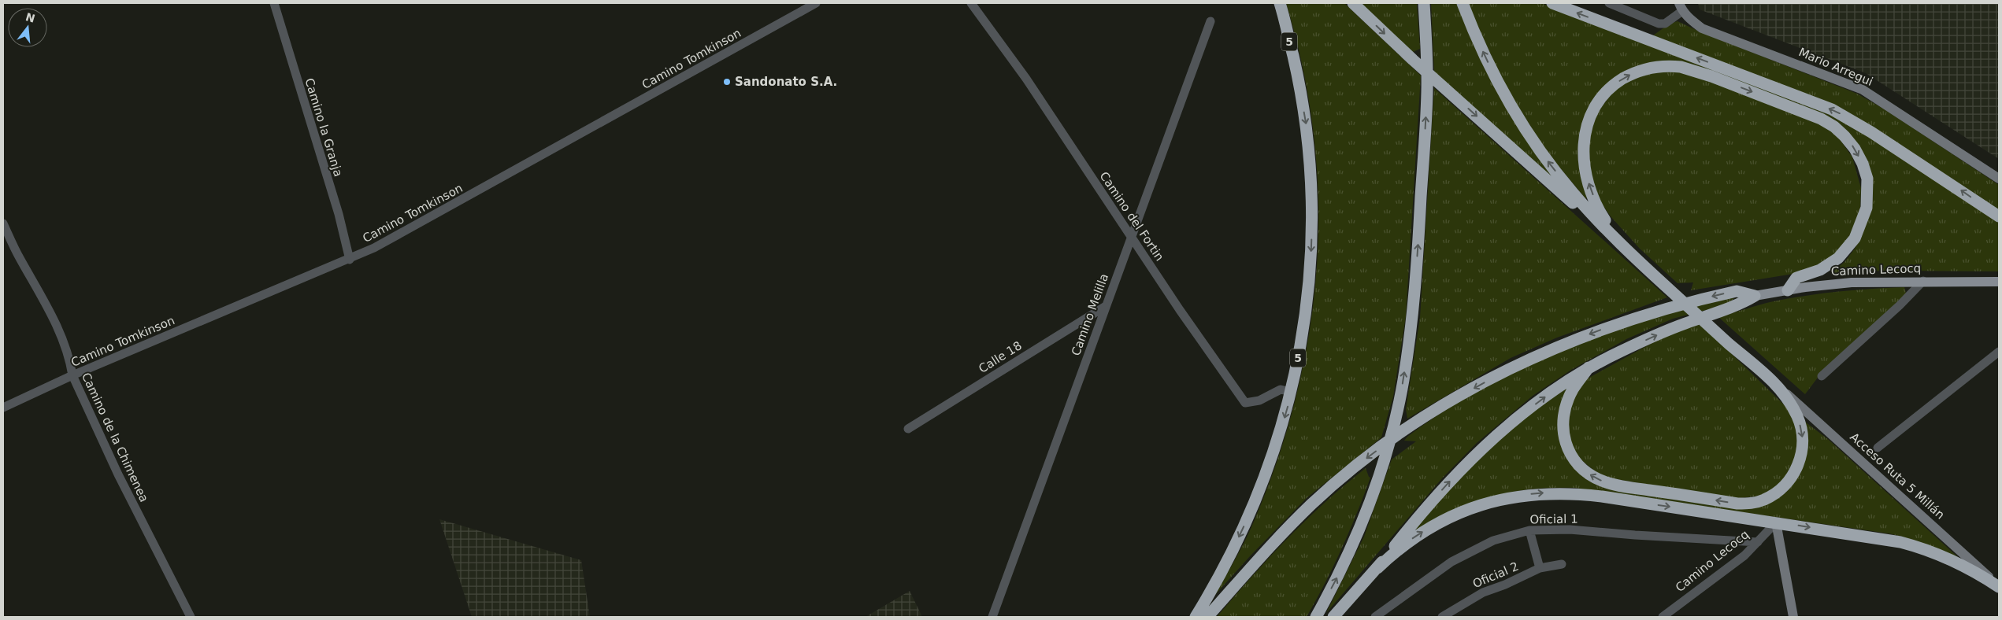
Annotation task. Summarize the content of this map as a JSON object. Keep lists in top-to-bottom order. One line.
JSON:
{"streets":{"highway":["5"],"main road":["Camino Lecocq"],"street":["Camino Tomkinson","Mario Arregui","Camino la Granja","Camino del Fortin","Camino Melilla","Calle 18","Camino de la Chimenea","Acceso Ruta 5 Millán","Oficial 1","Oficial 2"]},"crossings":[["5","Camino del Fortin"],["Camino Tomkinson","Camino la Granja"],["Camino Tomkinson","Camino de la Chimenea"],["Camino del Fortin","Camino Melilla"],["Camino Lecocq","Oficial 1"],["Camino Melilla","Calle 18"]],"places":["Sandonato S.A."],"north":"top"}
